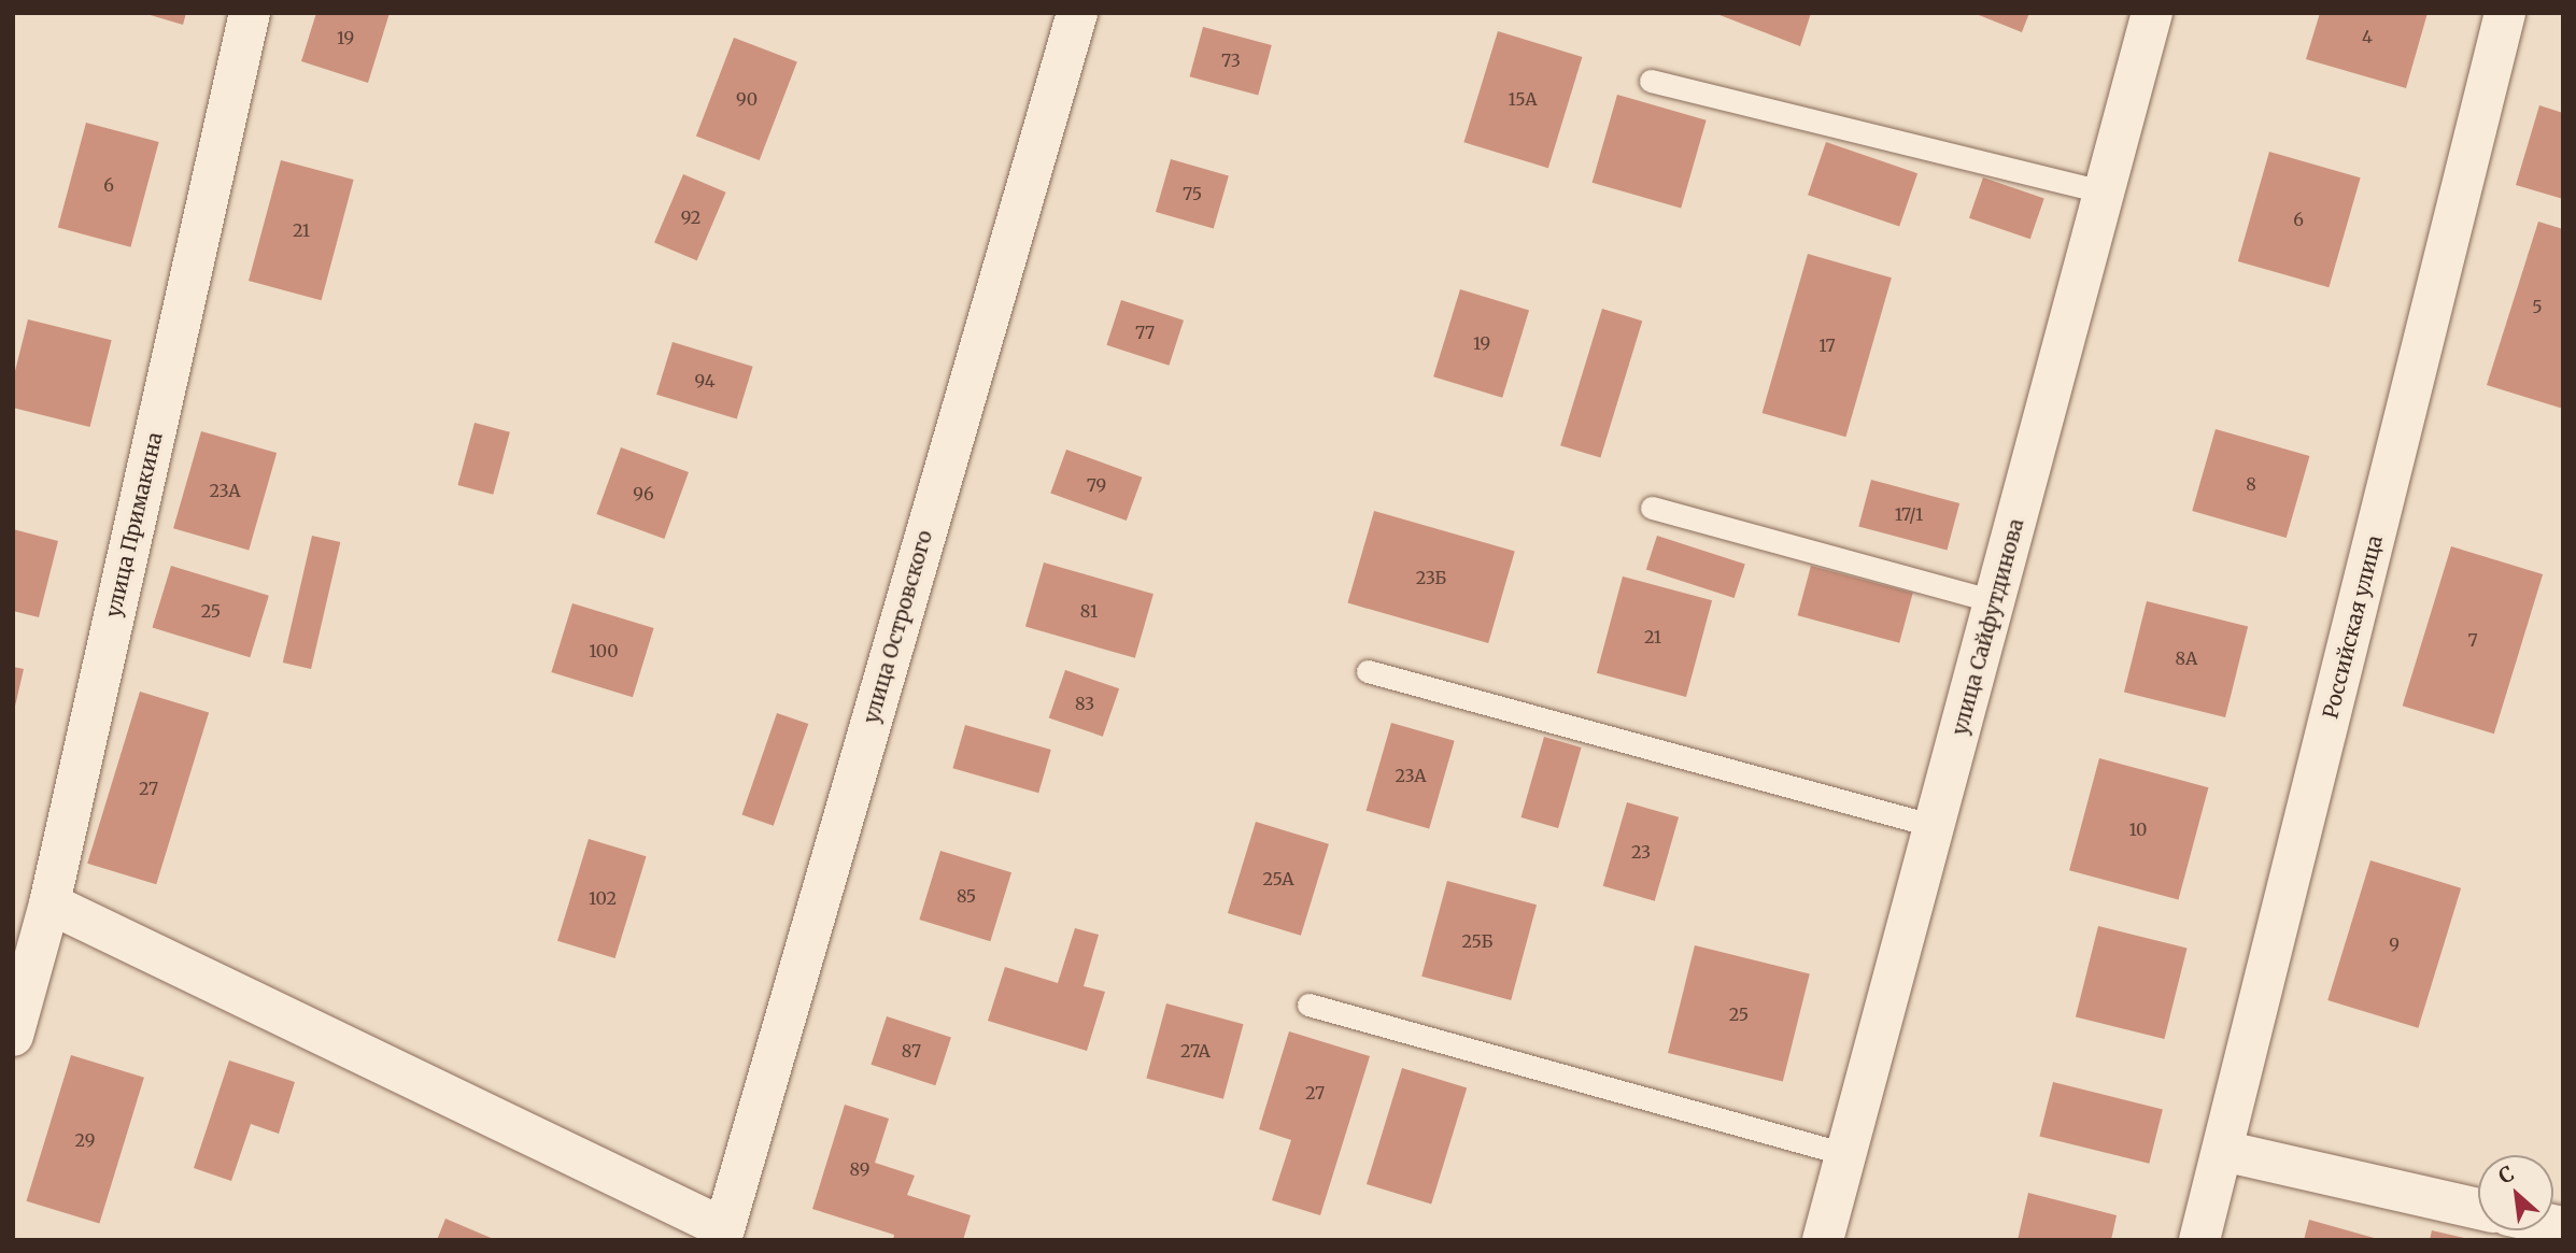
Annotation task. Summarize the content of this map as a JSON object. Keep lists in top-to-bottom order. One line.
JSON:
{"streets":{"street":["улица Примакина","улица Островского","улица Сайфутдинова","Российская улица"]},"house_numbers":["4","19","73","90","15А","6","75","92","6","21","5","77","19","17","94","8","79","23А","96","17/1","23Б","25","81","21","7","100","8А","83","23А","27","10","23","25А","85","102","25Б","9","25","87","27А","27","29","89"],"north":"top left"}
